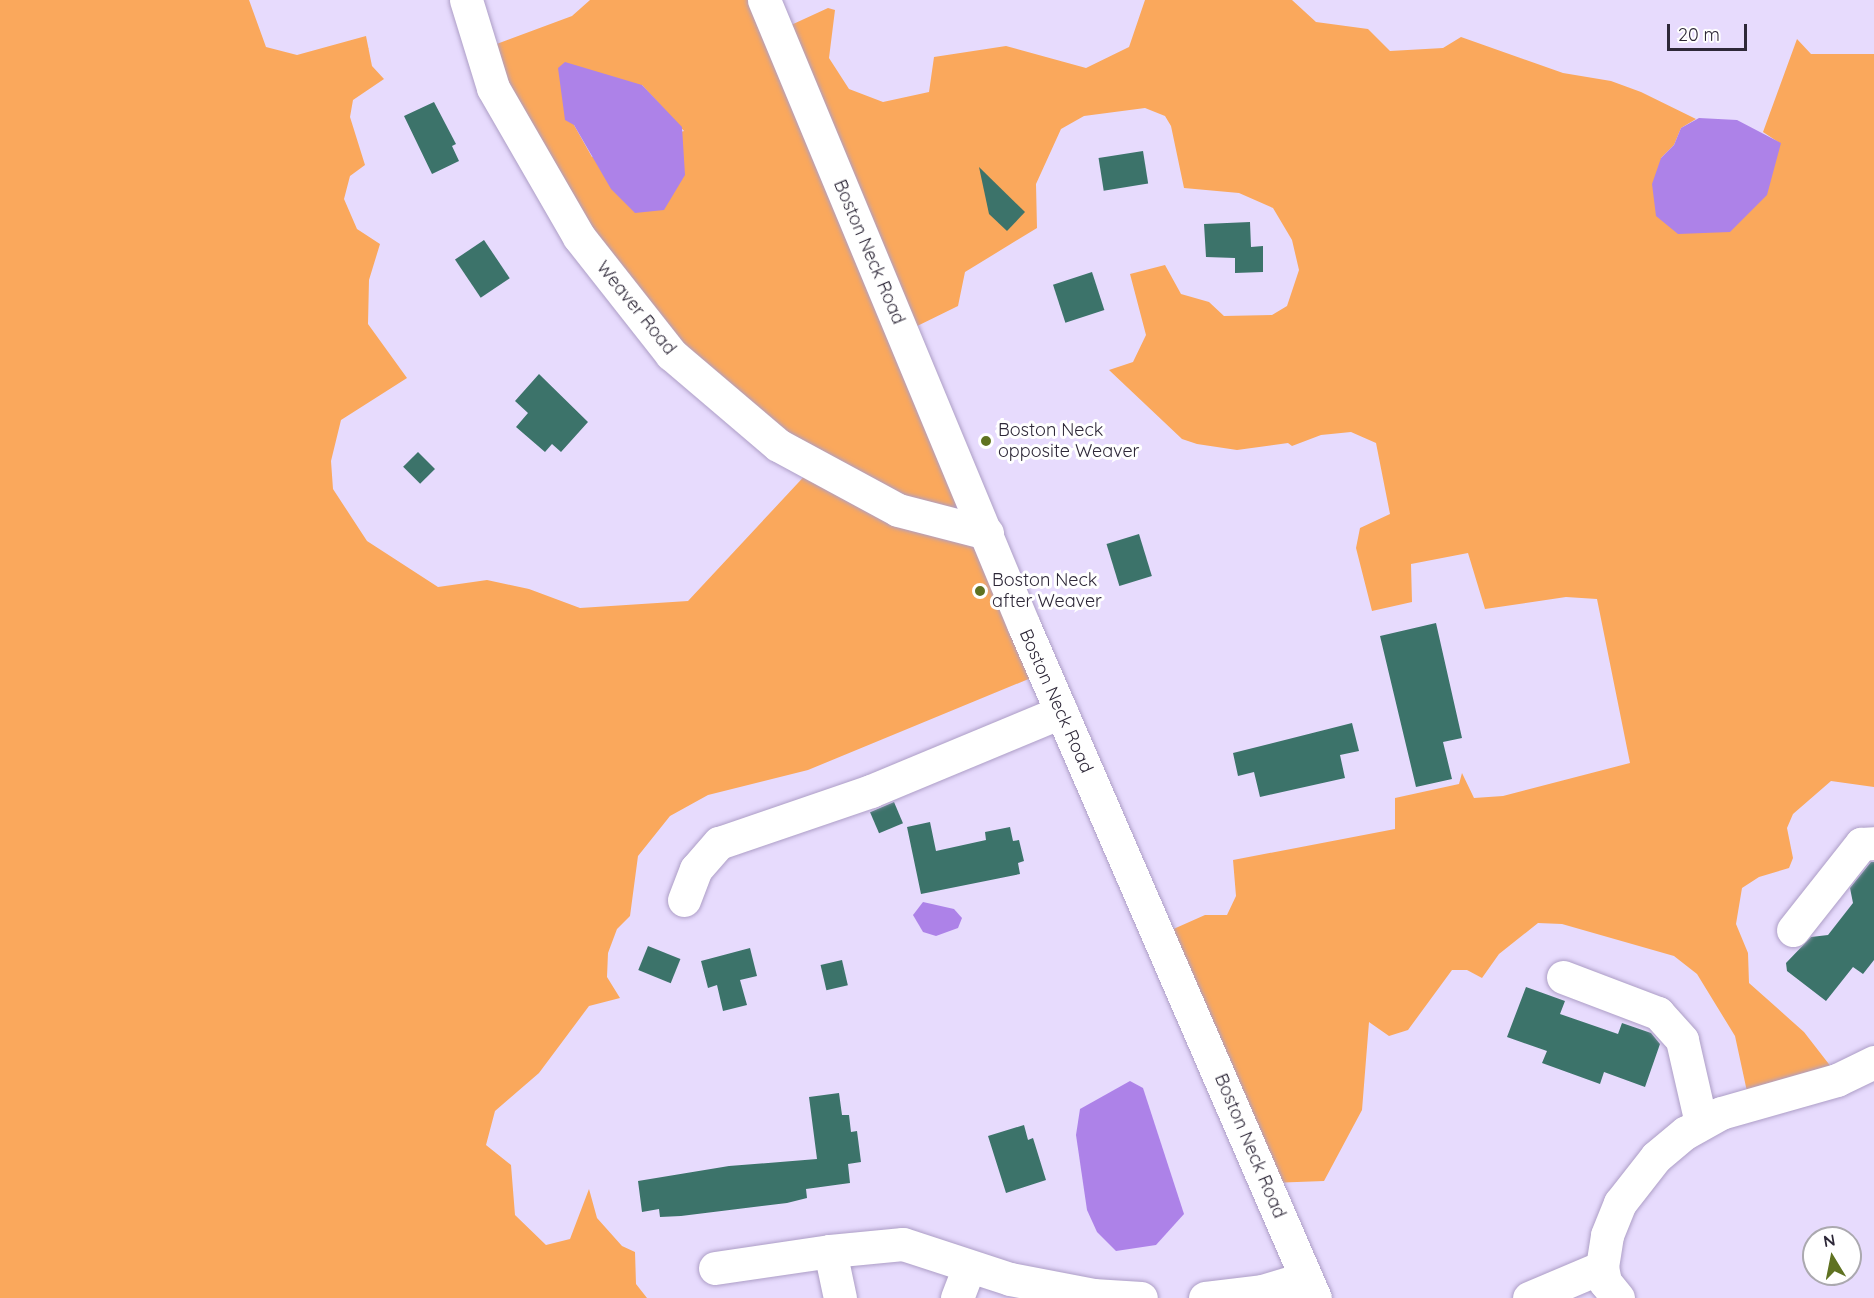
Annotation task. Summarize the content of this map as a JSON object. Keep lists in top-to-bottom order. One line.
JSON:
{"streets":{"street":["Boston Neck Road","Weaver Road"]},"crossings":[["Boston Neck Road","Weaver Road"]],"places":["Boston Neck opposite Weaver","Boston Neck after Weaver"],"scale_bar":"20 m","north":"top"}
